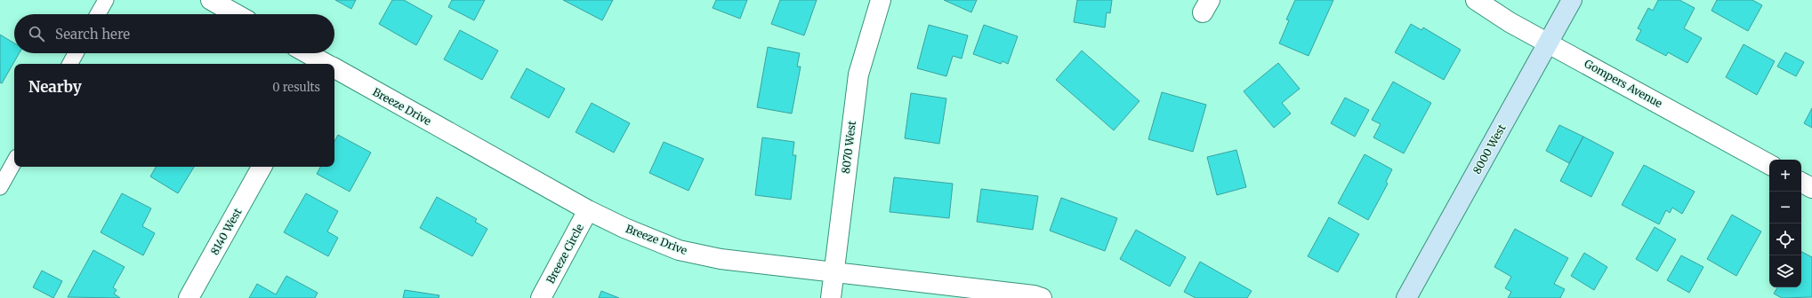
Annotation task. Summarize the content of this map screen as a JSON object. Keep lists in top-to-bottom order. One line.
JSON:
{"streets":{"street":["Gompers Avenue","Breeze Drive","8070 West","8000 West","8140 West","Breeze Circle"]},"crossings":[["Gompers Avenue","8000 West"],["Breeze Drive","8070 West"],["Breeze Drive","Breeze Circle"]],"page":{"search":"Search here","heading":["Nearby","0 results"],"map_buttons":["+","−"]}}
